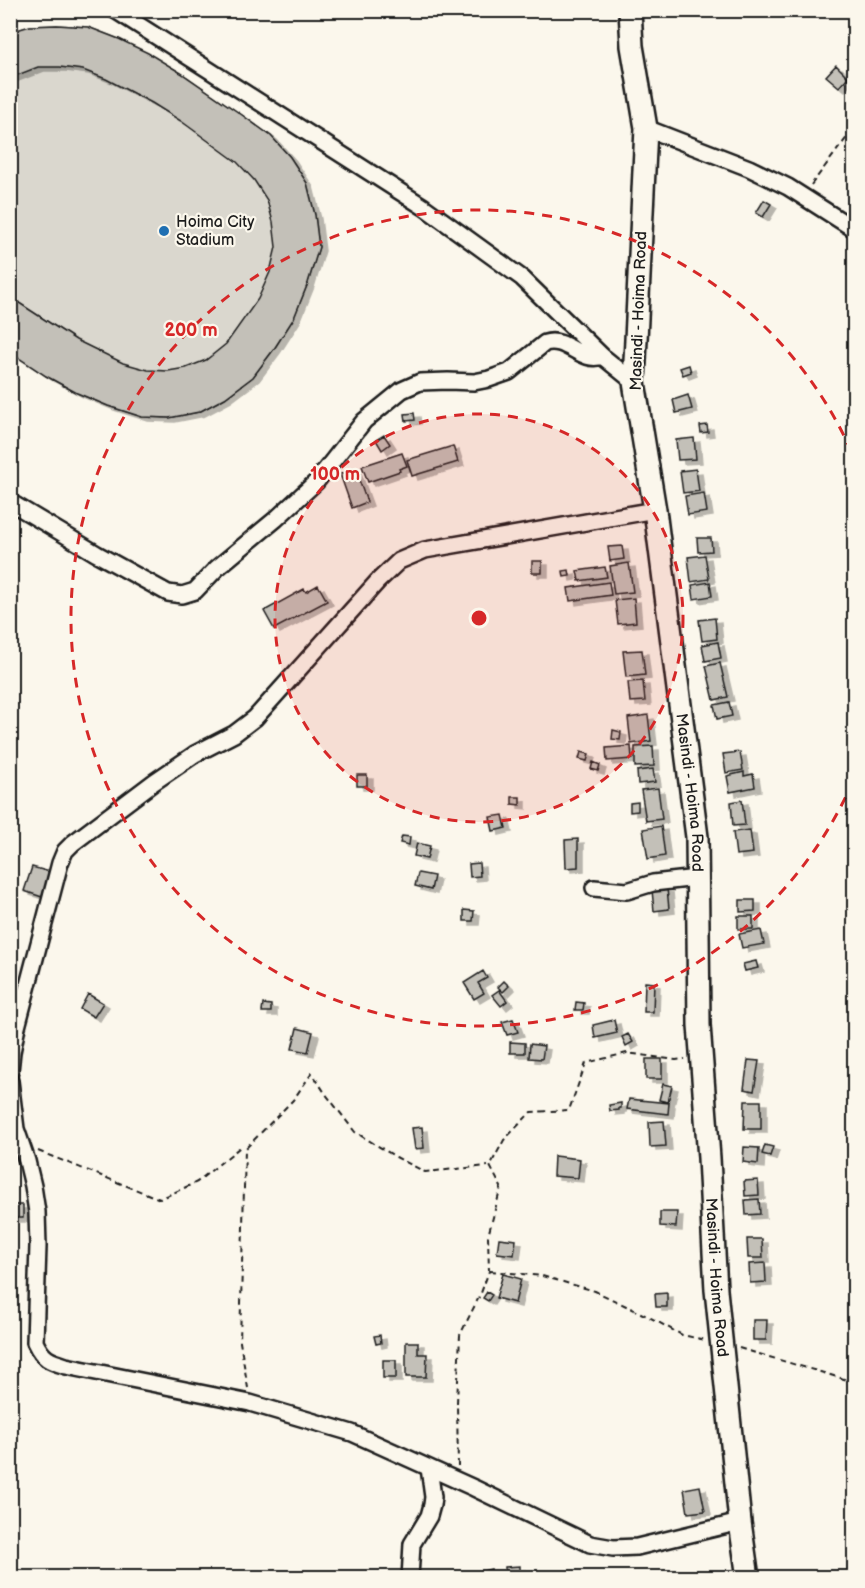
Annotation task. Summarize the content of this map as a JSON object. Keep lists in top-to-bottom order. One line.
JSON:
{"streets":{"main road":["Masindi - Hoima Road"]},"places":["Hoima City Stadium"],"rings":["200 m","100 m"]}
